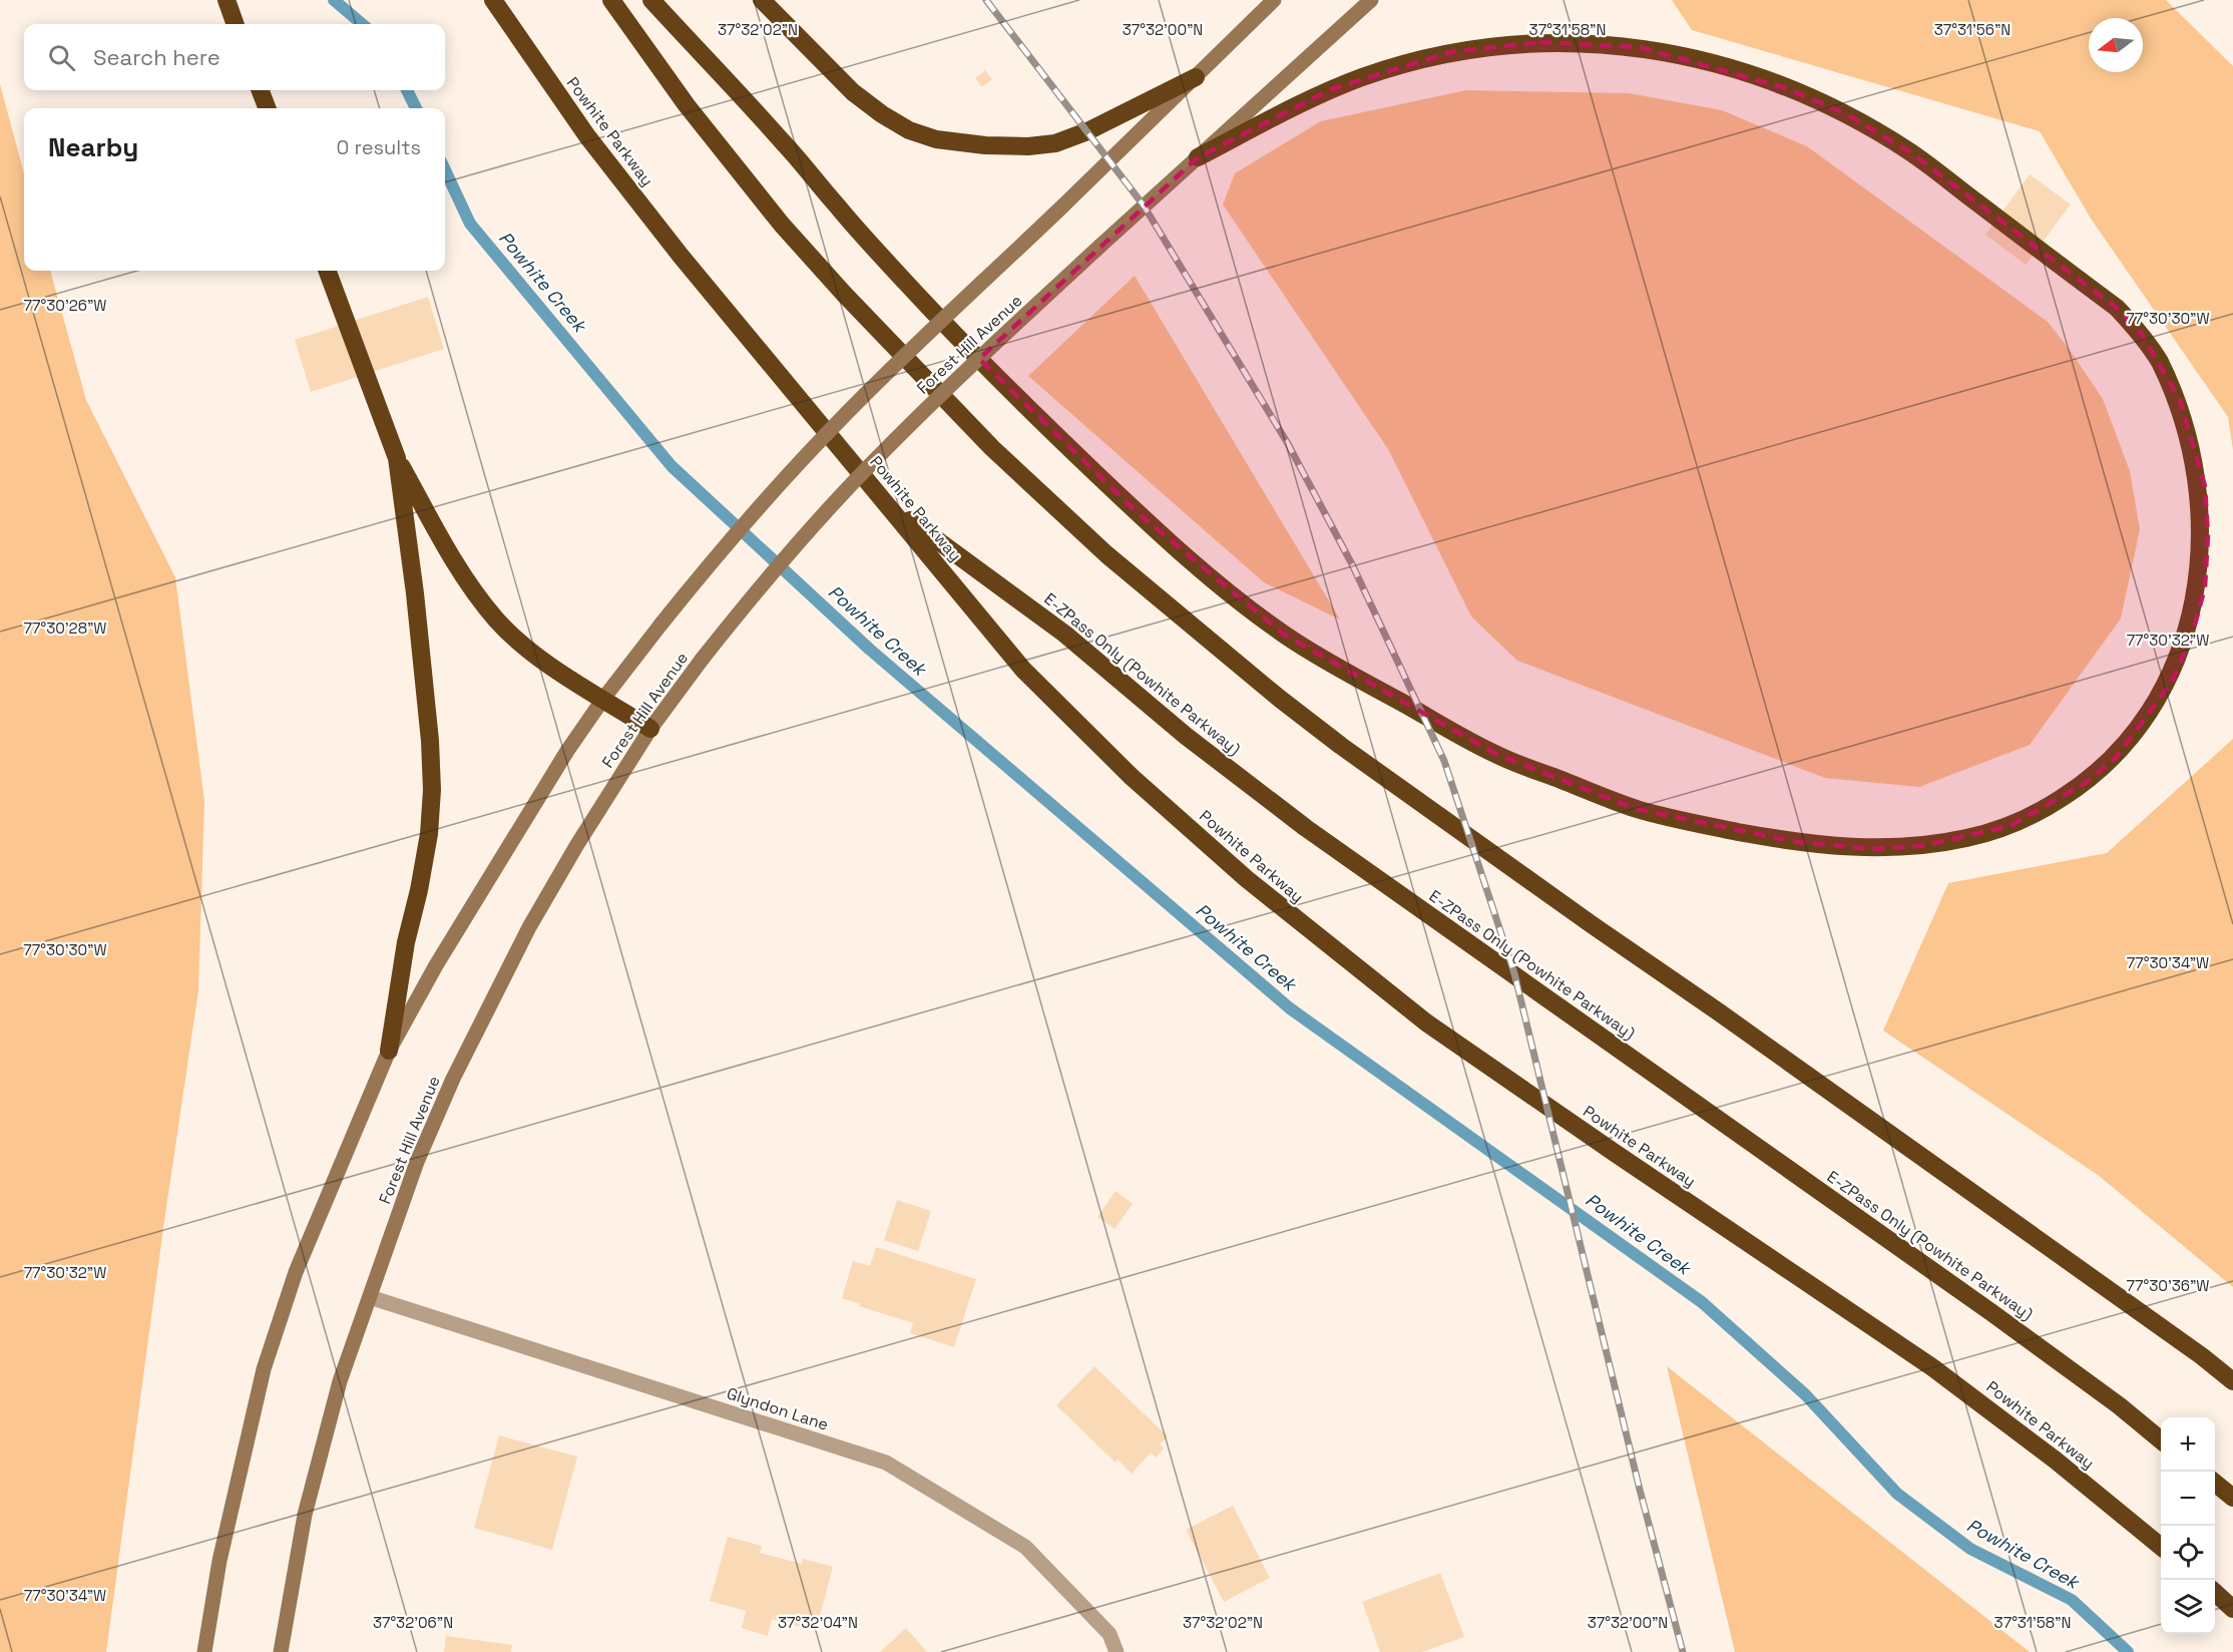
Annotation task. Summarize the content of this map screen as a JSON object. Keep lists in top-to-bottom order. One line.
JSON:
{"streets":{"highway":["Powhite Parkway","E-ZPass Only (Powhite Parkway)"],"main road":["Forest Hill Avenue"],"street":["Glyndon Lane"]},"crossings":[["Powhite Parkway","E-ZPass Only (Powhite Parkway)"],["Forest Hill Avenue","Glyndon Lane"]],"water":["Powhite Creek"],"north":"left","page":{"search":"Search here","heading":["Nearby","0 results"],"map_buttons":["+","−"]},"coordinates":["37°32'02\"N","37°32'00\"N","37°31'58\"N","37°31'56\"N","77°30'26\"W","77°30'30\"W","77°30'28\"W","77°30'32\"W","77°30'34\"W","77°30'36\"W","37°32'06\"N","37°32'04\"N"]}
